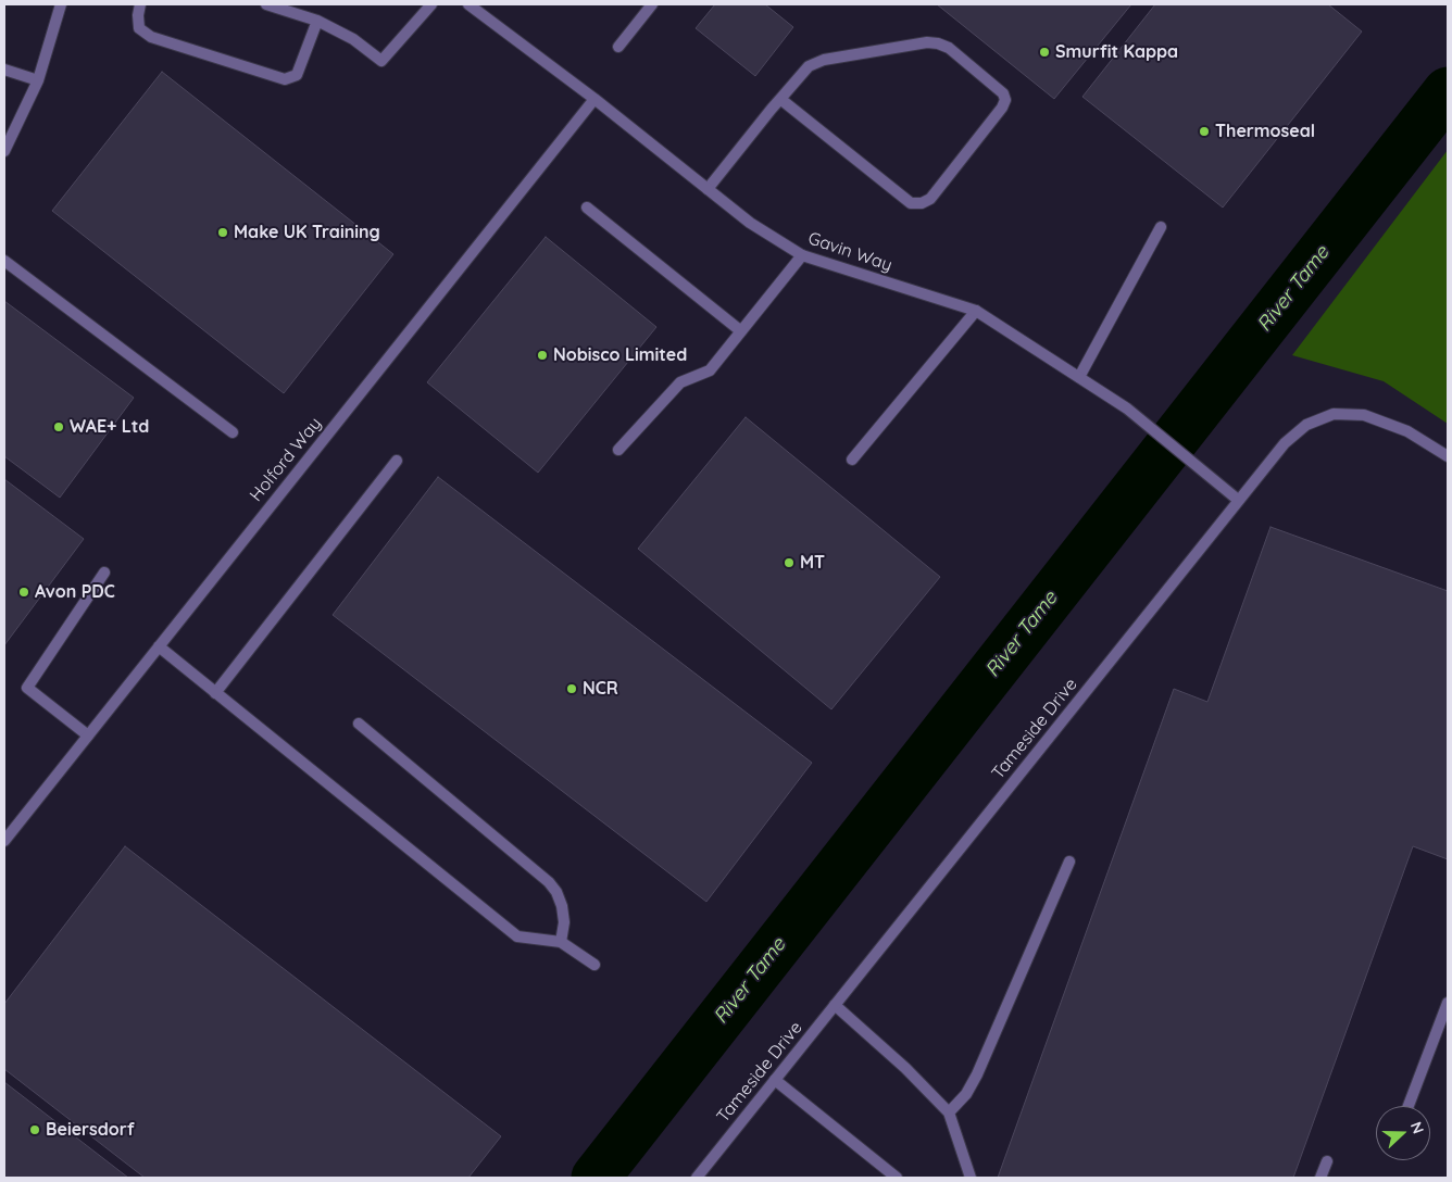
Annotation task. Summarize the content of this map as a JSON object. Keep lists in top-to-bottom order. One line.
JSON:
{"streets":{"street":["Gavin Way","Holford Way","Tameside Drive"]},"crossings":[["Gavin Way","Holford Way"],["Gavin Way","Tameside Drive"]],"water":["River Tame"],"places":["Smurfit Kappa","Thermoseal","Make UK Training","Nobisco Limited","WAE+ Ltd","MT","Avon PDC","NCR","Beiersdorf"],"north":"right"}
